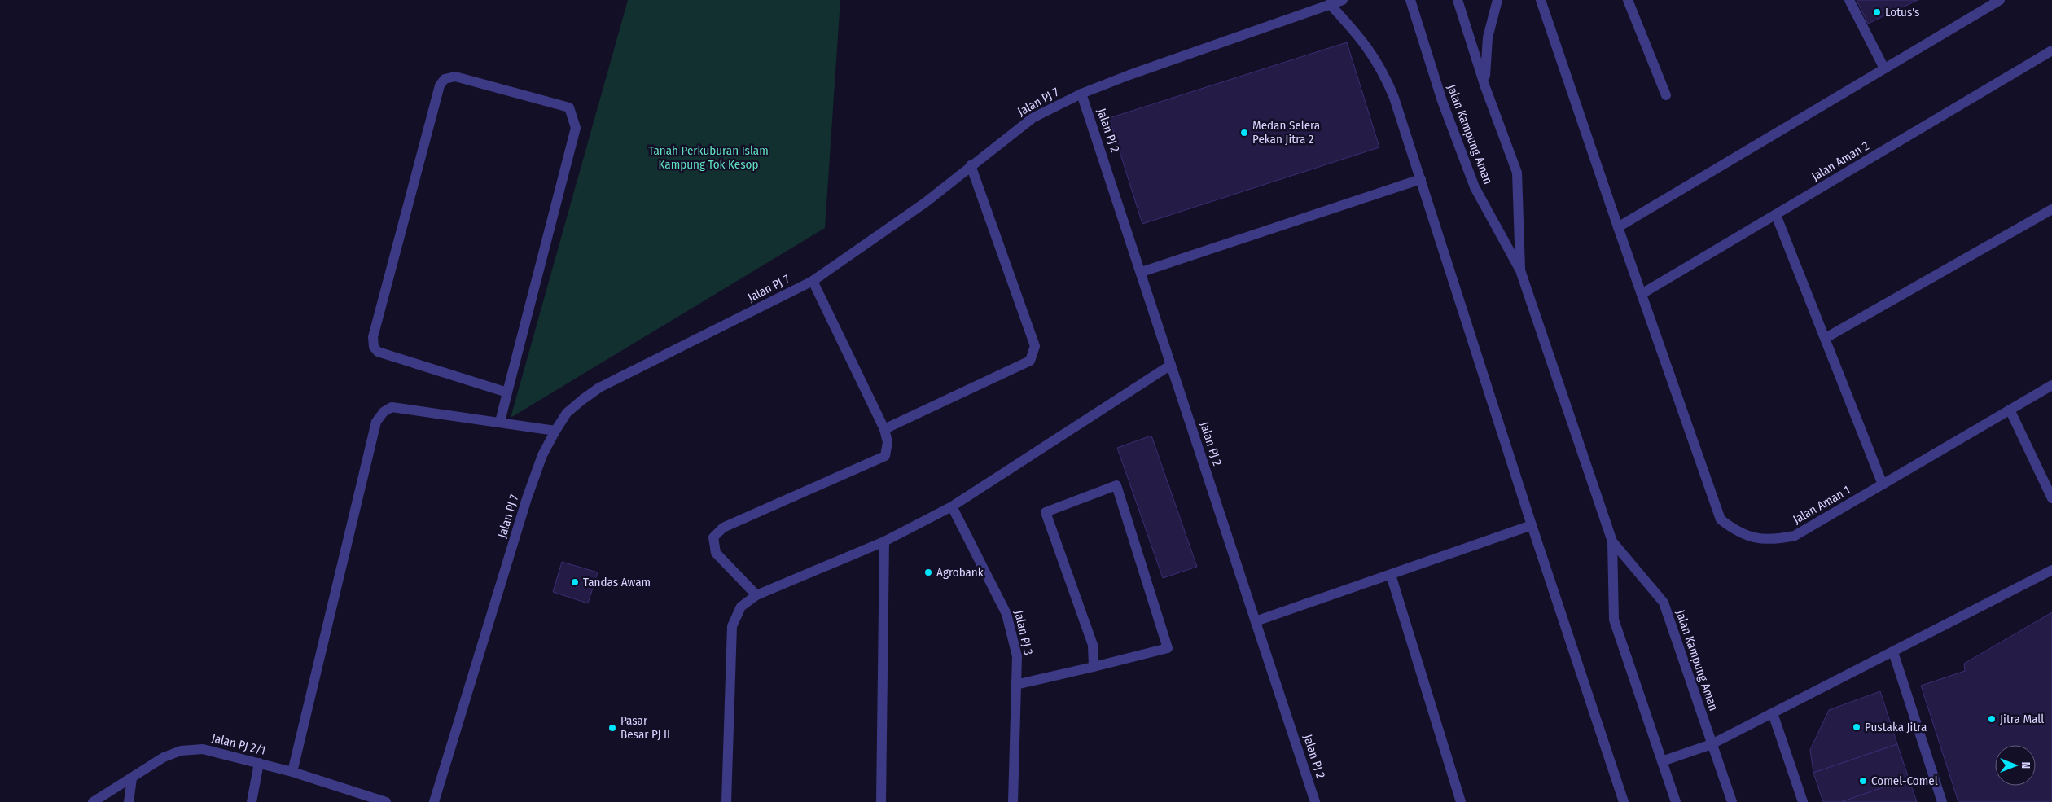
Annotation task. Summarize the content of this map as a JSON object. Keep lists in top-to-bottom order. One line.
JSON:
{"streets":{"street":["Jalan PJ 7","Jalan PJ 2","Jalan Kampung Aman","Jalan Aman 2","Jalan Aman 1","Jalan PJ 3","Jalan PJ 2/1"]},"crossings":[["Jalan PJ 7","Jalan PJ 2"],["Jalan Aman 2","Jalan Aman 1"]],"parks":["Tanah Perkuburan Islam Kampung Tok Kesop"],"places":["Lotus's","Medan Selera Pekan Jitra 2","Agrobank","Tandas Awam","Jitra Mall","Pustaka Jitra","Pasar Besar PJ II","Comel-Comel"],"north":"right"}
